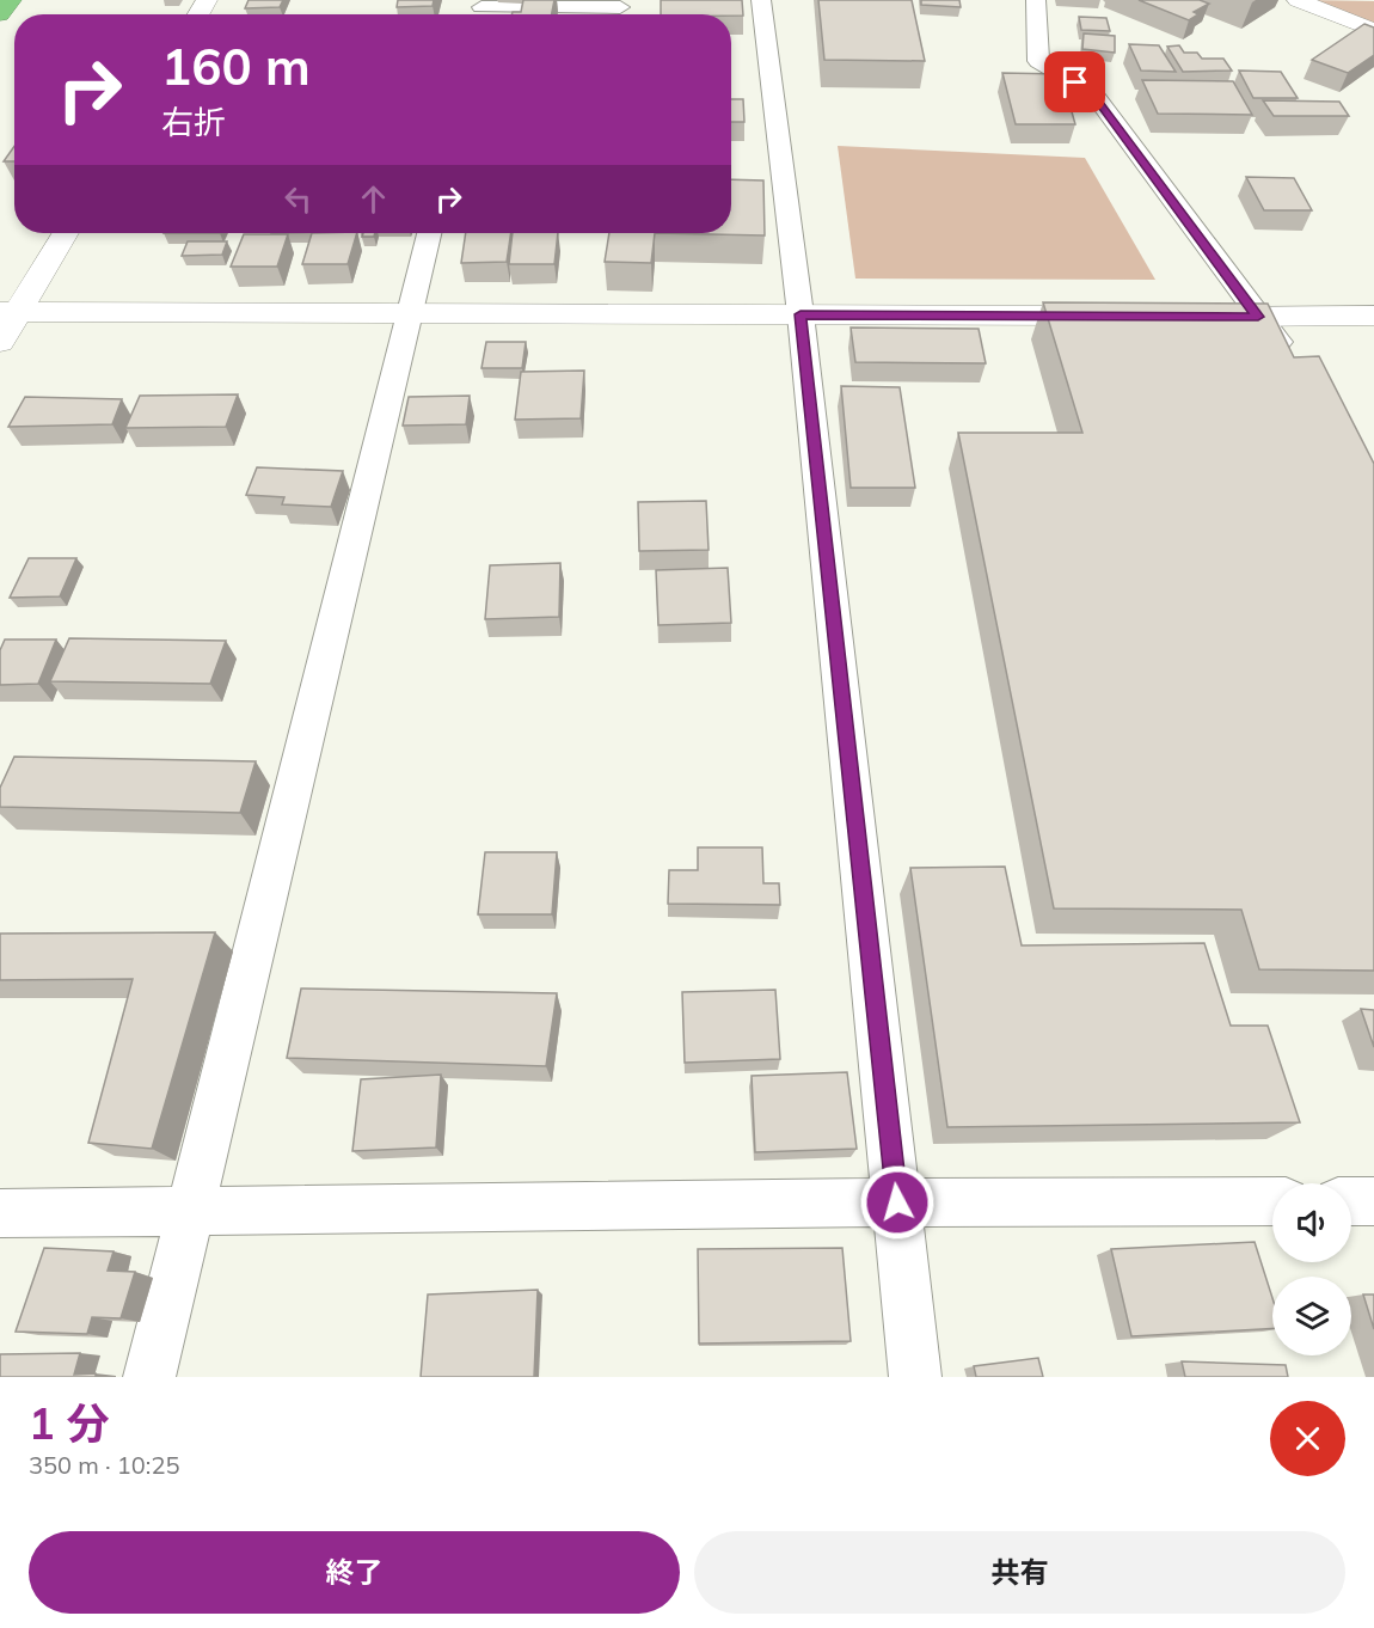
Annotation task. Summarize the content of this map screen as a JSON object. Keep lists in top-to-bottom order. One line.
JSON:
{"page":{"turn":["160 m","右折"],"heading":["1 分","350 m · 10:25"],"buttons":["終了","共有"]}}
